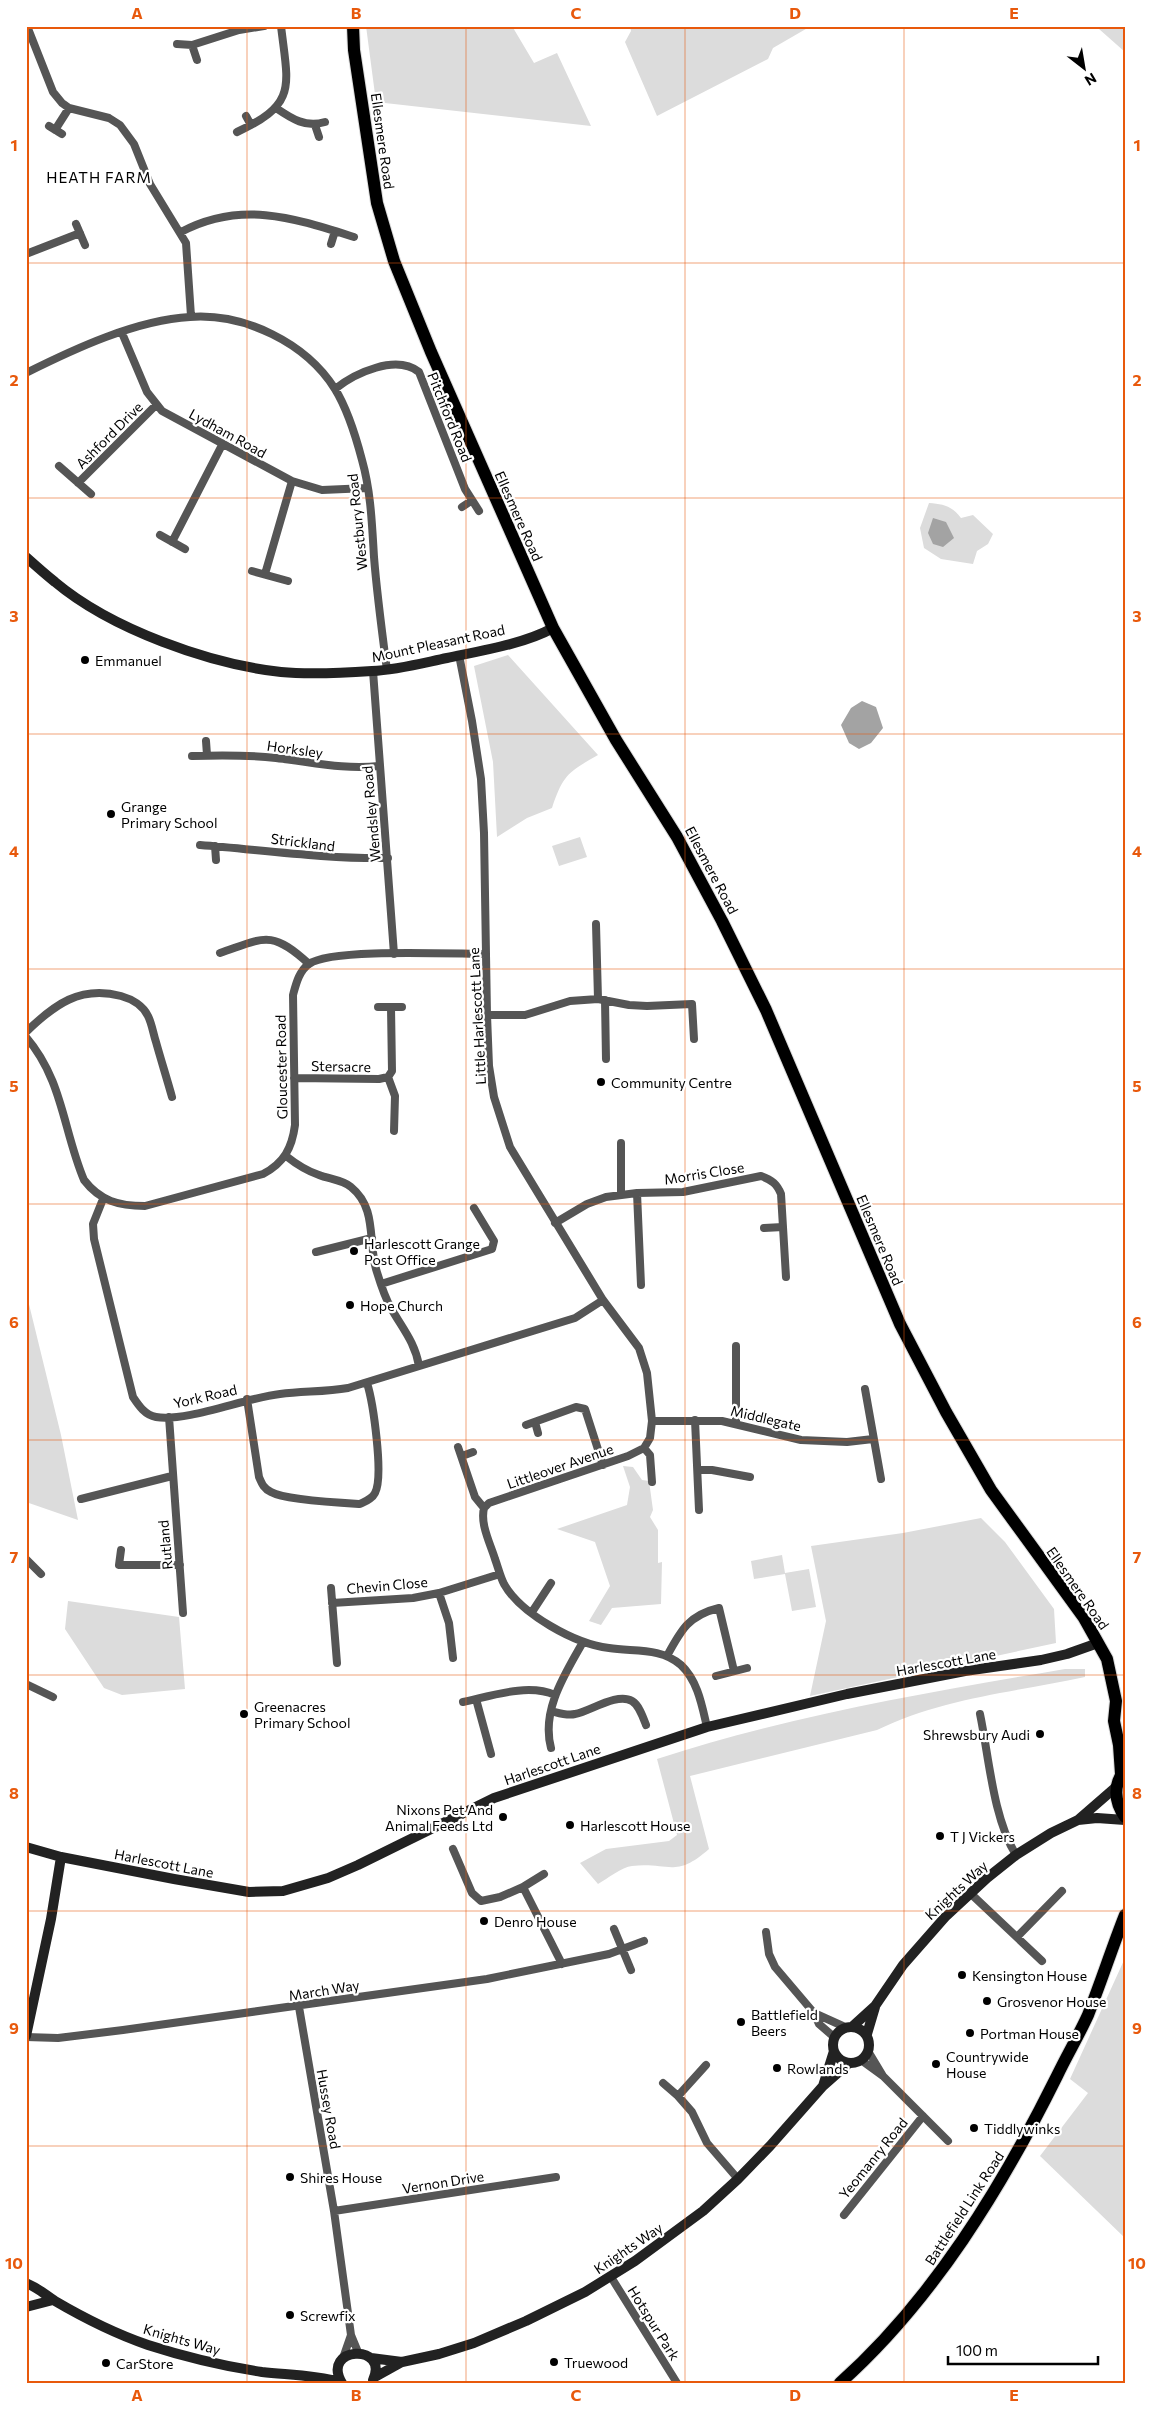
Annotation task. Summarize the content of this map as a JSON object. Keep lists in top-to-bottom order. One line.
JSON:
{"streets":{"main road":["Ellesmere Road","Battlefield Link Road"],"street":["Pitchford Road","Lydham Road","Ashford Drive","Westbury Road","Mount Pleasant Road","Horksley","Wendsley Road","Strickland","Little Harlescott Lane","Stersacre","Gloucester Road","Morris Close","York Road","Middlegate","Littleover Avenue","Rutland","Chevin Close","Harlescott Lane","Knights Way","March Way","Hussey Road","Yeomanry Road","Vernon Drive","Hotspur Park"]},"crossings":[["Ellesmere Road","Mount Pleasant Road"],["Ellesmere Road","Harlescott Lane"],["Pitchford Road","Westbury Road"],["Lydham Road","Ashford Drive"],["Lydham Road","Westbury Road"],["Westbury Road","Mount Pleasant Road"],["Mount Pleasant Road","Wendsley Road"],["Mount Pleasant Road","Little Harlescott Lane"],["Horksley","Wendsley Road"],["Wendsley Road","Strickland"],["Little Harlescott Lane","Morris Close"],["Little Harlescott Lane","York Road"],["Little Harlescott Lane","Middlegate"],["Little Harlescott Lane","Littleover Avenue"],["Stersacre","Gloucester Road"],["York Road","Rutland"],["Knights Way","Hussey Road"],["Knights Way","Yeomanry Road"],["Knights Way","Hotspur Park"],["March Way","Hussey Road"],["Hussey Road","Vernon Drive"]],"districts":["HEATH FARM"],"places":["Emmanuel","Grange Primary School","Community Centre","Harlescott Grange Post Office","Hope Church","Greenacres Primary School","Shrewsbury Audi","Nixons Pet And Animal Feeds Ltd","Harlescott House","T J Vickers","Denro House","Kensington House","Grosvenor House","Battlefield Beers","Portman House","Countrywide House","Rowlands","Tiddlywinks","Shires House","Screwfix","Truewood","CarStore"],"scale_bar":"100 m","north":"bottom right","grid":{"columns":["A","B","C","D","E"],"rows":["1","2","3","4","5","6","7","8","9","10"]}}
